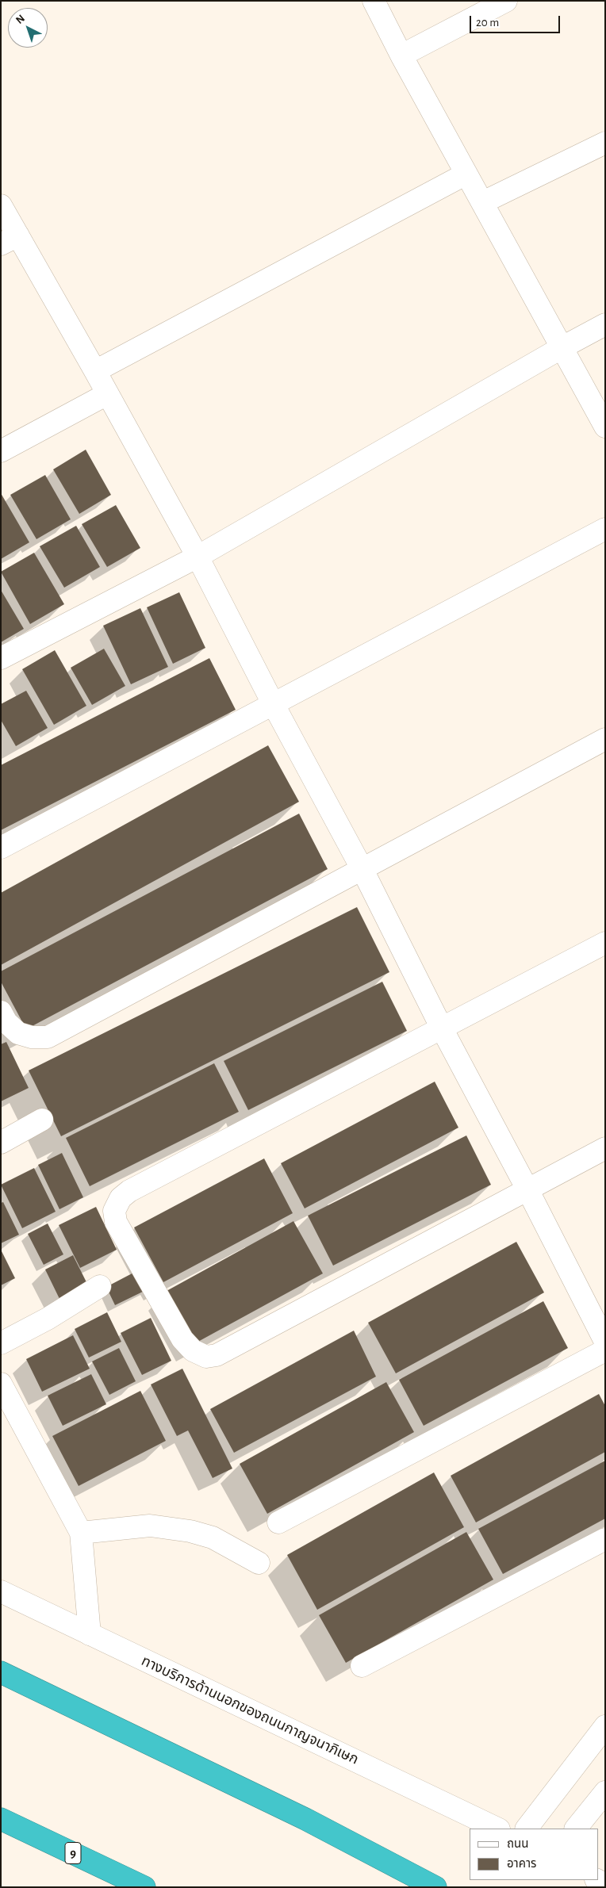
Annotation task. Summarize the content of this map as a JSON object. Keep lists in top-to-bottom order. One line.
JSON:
{"streets":{"highway":["9"],"street":["ทางบริการด้านนอกของถนนกาญจนาภิเษก"]},"legend":["ถนน","อาคาร"],"scale_bar":"20 m","north":"top left"}
